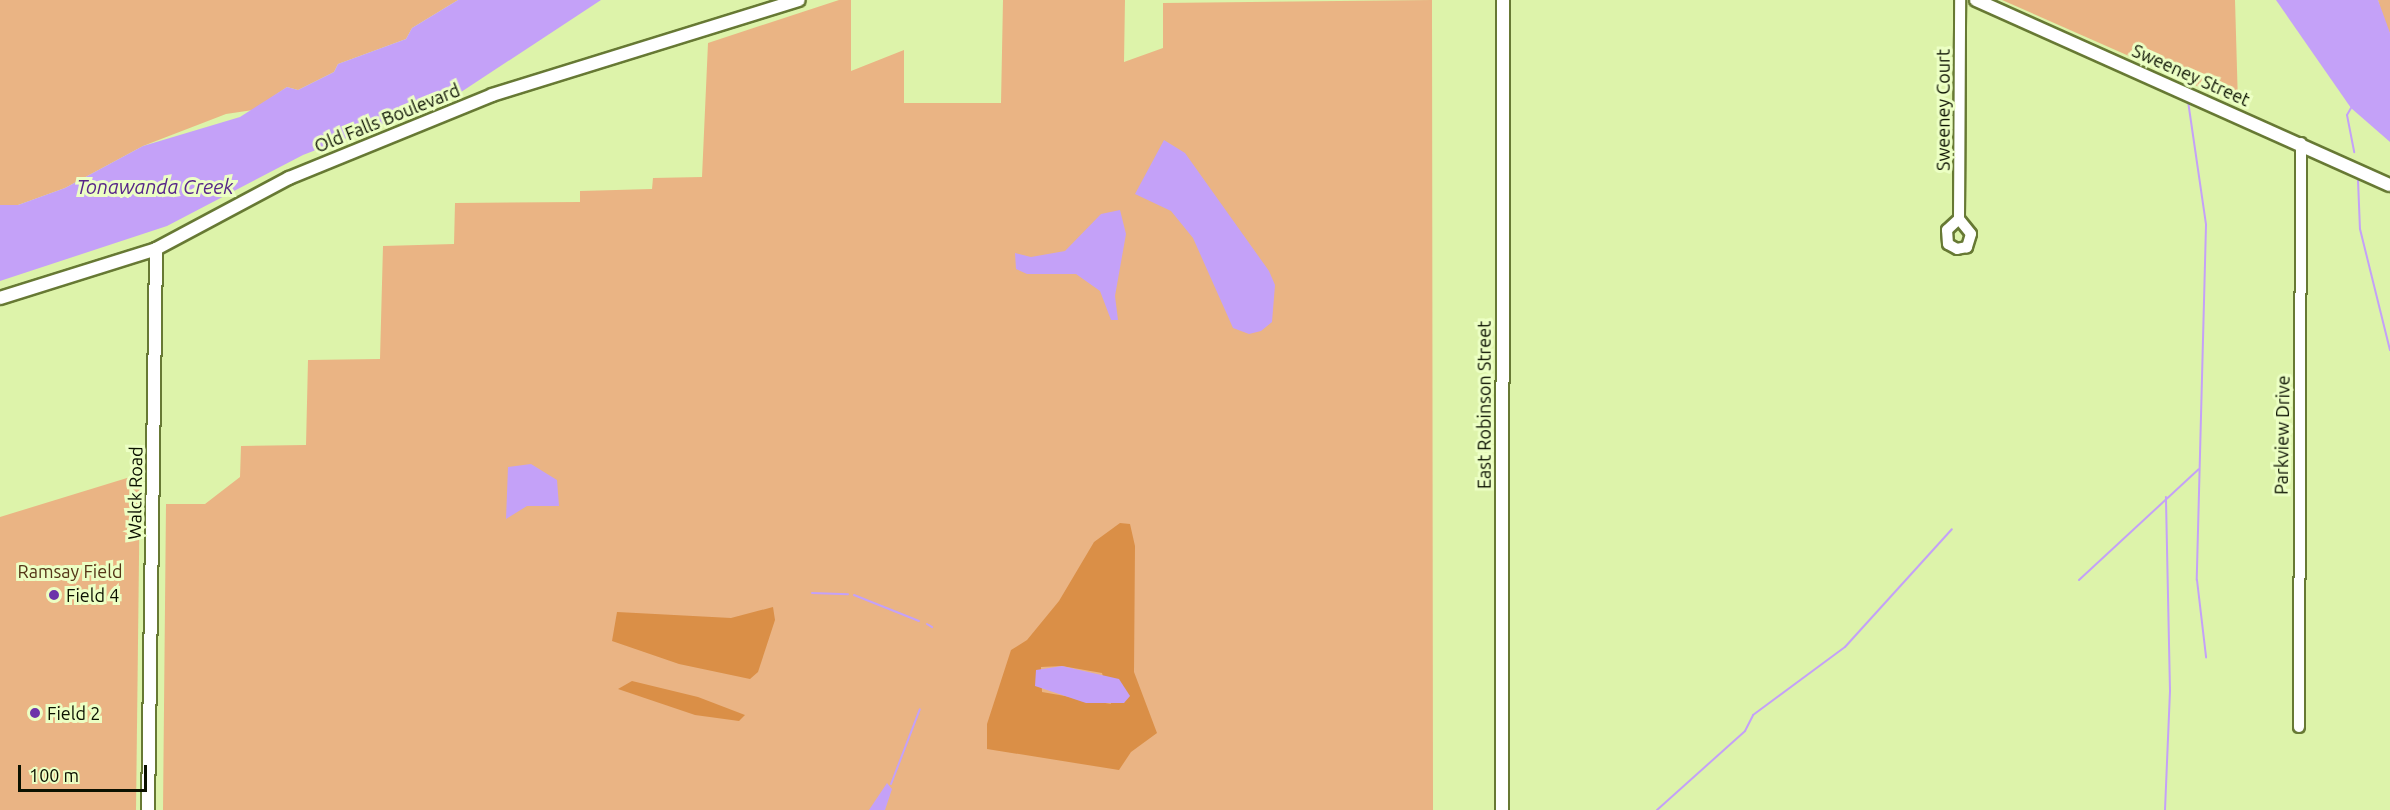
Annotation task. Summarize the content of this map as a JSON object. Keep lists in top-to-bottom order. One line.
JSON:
{"streets":{"street":["Sweeney Street","Sweeney Court","Old Falls Boulevard","East Robinson Street","Parkview Drive","Walck Road"]},"crossings":[["Sweeney Street","Parkview Drive"],["Old Falls Boulevard","Walck Road"]],"water":["Tonawanda Creek"],"parks":["Ramsay Field"],"places":["Field 4","Field 2"],"scale_bar":"100 m"}
